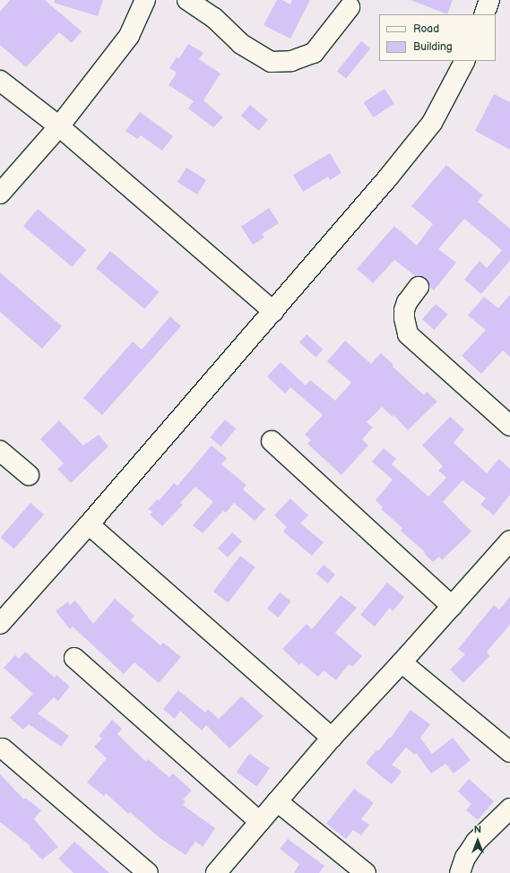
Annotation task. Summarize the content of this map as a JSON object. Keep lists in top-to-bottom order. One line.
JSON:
{"legend":["Road","Building"],"north":"top"}
